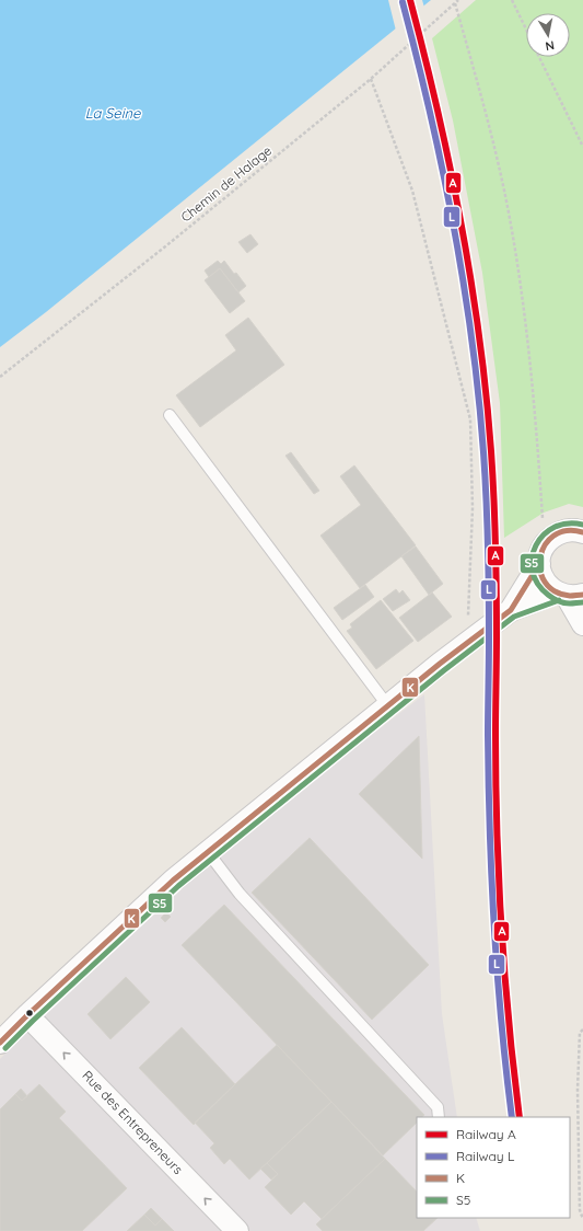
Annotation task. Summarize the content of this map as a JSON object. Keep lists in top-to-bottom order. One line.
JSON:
{"streets":{"street":["Rue des Entrepreneurs"],"path":["Chemin de Halage"]},"one_way":["Rue des Entrepreneurs"],"water":["La Seine"],"lines":["rail line A","rail line L","transit line S5","transit line K"],"legend":["Railway A","Railway L","K","S5"],"north":"bottom"}
